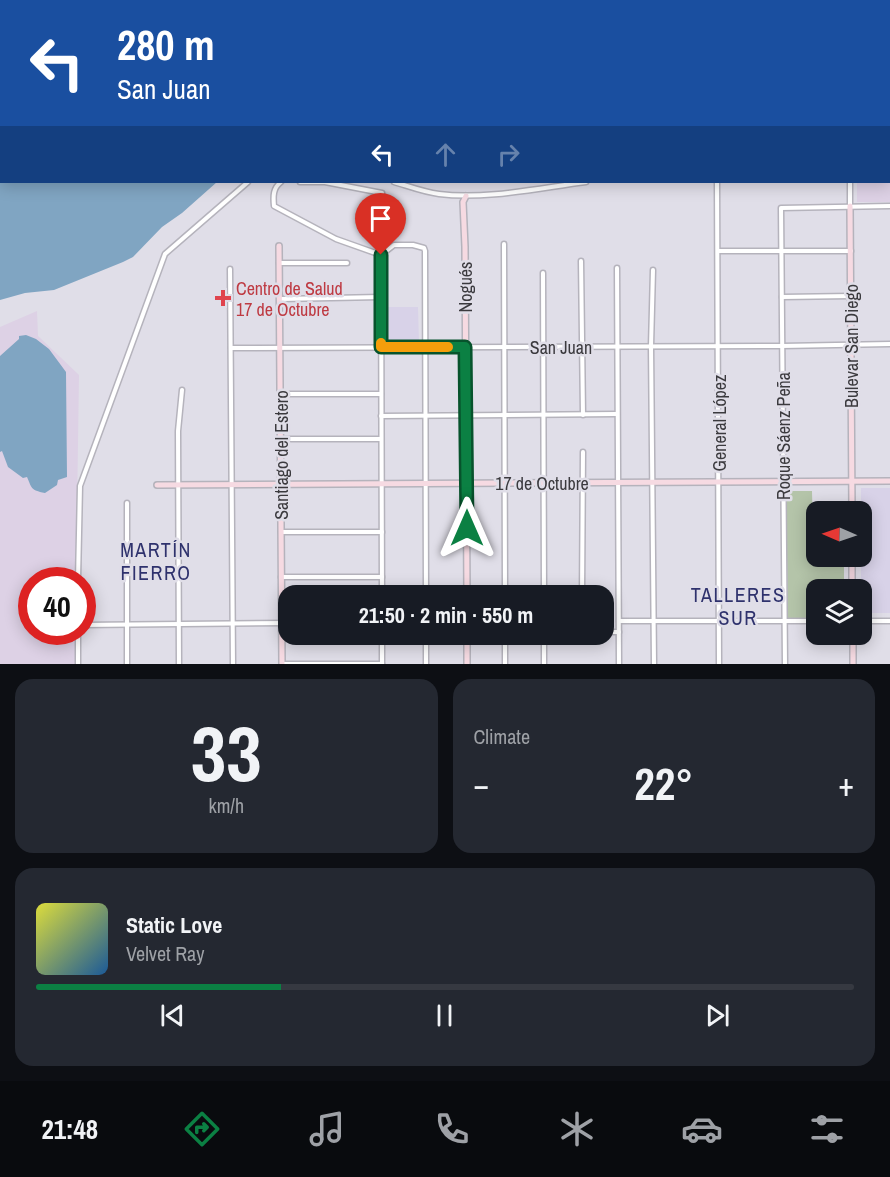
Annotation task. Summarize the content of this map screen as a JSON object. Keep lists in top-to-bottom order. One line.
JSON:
{"streets":{"street":["Nogués","Bulevar San Diego","San Juan","General López","Roque Sáenz Peña","Santiago del Estero","17 de Octubre"]},"crossings":[["Nogués","San Juan"],["Nogués","17 de Octubre"],["Bulevar San Diego","San Juan"],["Bulevar San Diego","Roque Sáenz Peña"],["Bulevar San Diego","17 de Octubre"],["San Juan","General López"],["San Juan","Roque Sáenz Peña"],["San Juan","Santiago del Estero"],["General López","17 de Octubre"],["Roque Sáenz Peña","17 de Octubre"],["Santiago del Estero","17 de Octubre"]],"districts":["MARTÍN FIERRO","TALLERES SUR"],"places":{"health":["Centro de Salud 17 de Octubre"]},"north":"left","page":{"turn":["280 m","San Juan"],"limit":"40","trip":"21:50 · 2 min · 550 m","tile":[["33","km/h"],"Climate"],"heat":["−","22°","+"],"song":["Static Love","Velvet Ray"],"tabs":"21:48"}}
